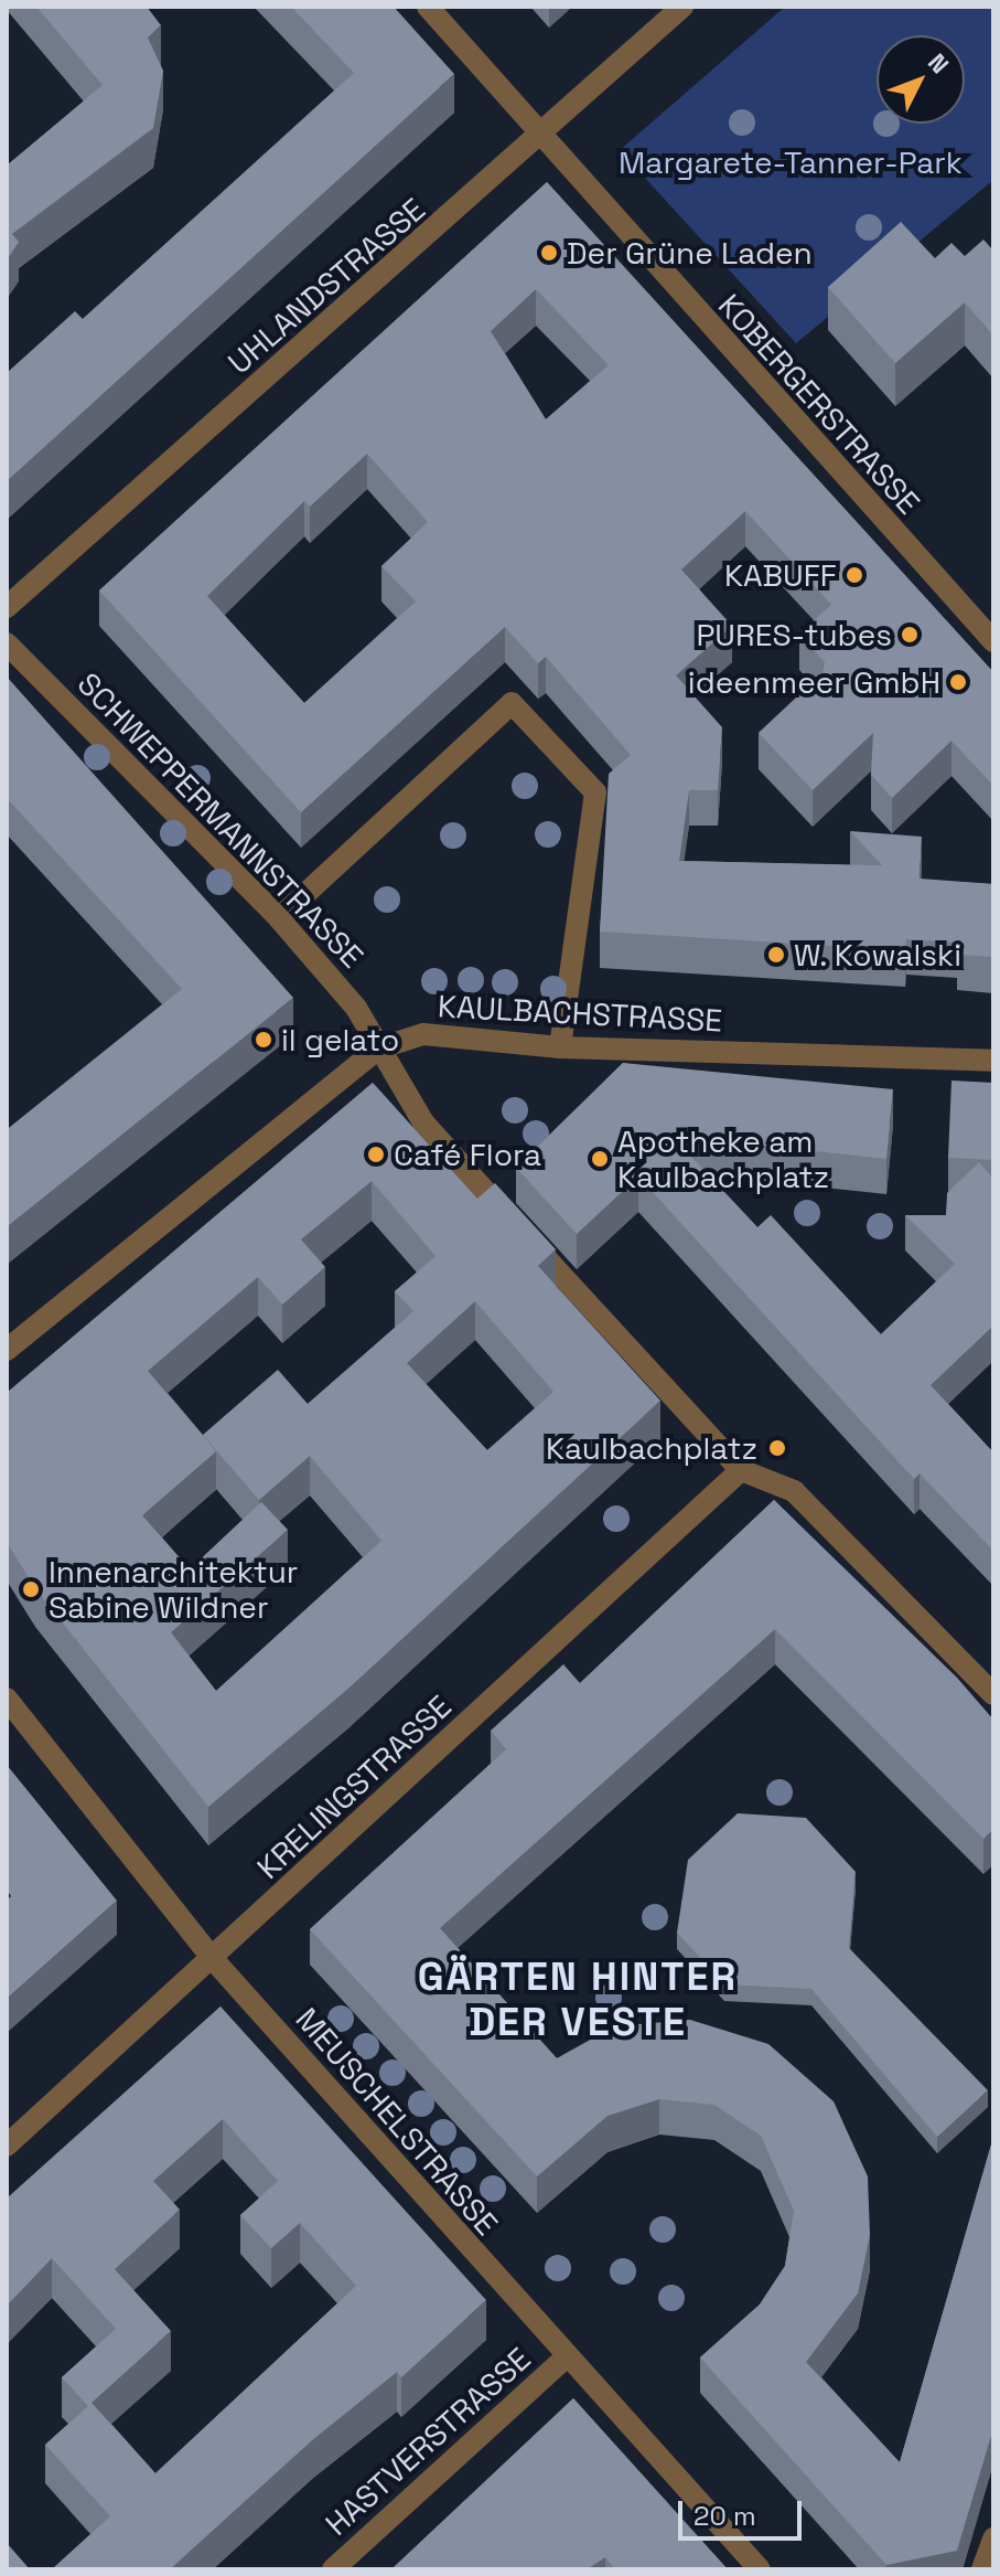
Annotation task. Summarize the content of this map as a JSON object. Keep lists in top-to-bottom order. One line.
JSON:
{"streets":{"street":["UHLANDSTRASSE","KOBERGERSTRASSE","SCHWEPPERMANNSTRASSE","KAULBACHSTRASSE","KRELINGSTRASSE","MEUSCHELSTRASSE","HASTVERSTRASSE"]},"crossings":[["UHLANDSTRASSE","KOBERGERSTRASSE"],["SCHWEPPERMANNSTRASSE","KAULBACHSTRASSE"],["SCHWEPPERMANNSTRASSE","KRELINGSTRASSE"],["KRELINGSTRASSE","MEUSCHELSTRASSE"],["MEUSCHELSTRASSE","HASTVERSTRASSE"]],"districts":["GÄRTEN HINTER DER VESTE"],"parks":["Margarete-Tanner-Park"],"places":["Der Grüne Laden","KABUFF","PURES-tubes","ideenmeer GmbH","W. Kowalski","il gelato","Café Flora","Apotheke am Kaulbachplatz","Kaulbachplatz","Innenarchitektur Sabine Wildner"],"scale_bar":"20 m","north":"top right"}
